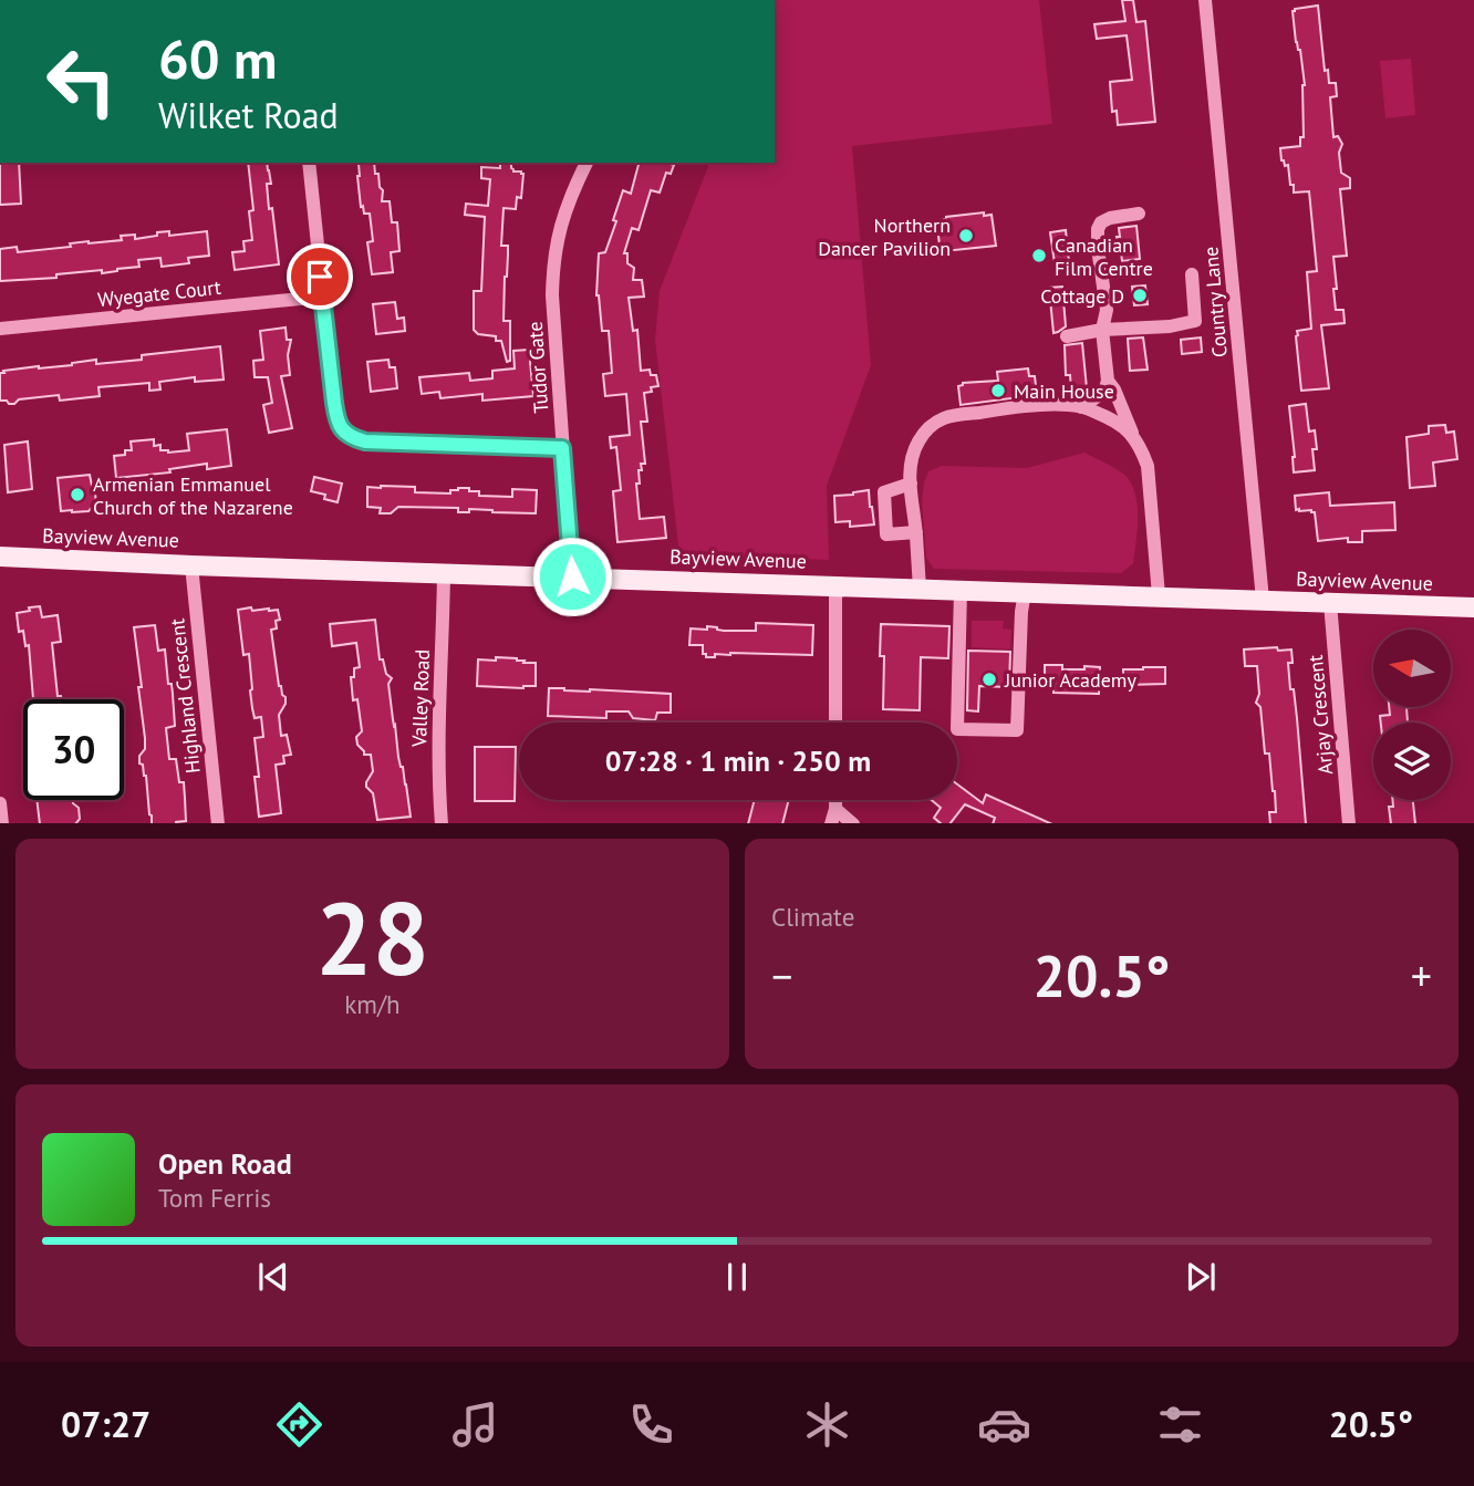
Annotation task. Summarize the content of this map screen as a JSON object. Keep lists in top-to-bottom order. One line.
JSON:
{"streets":{"main road":["Bayview Avenue"],"street":["Wyegate Court","Country Lane","Tudor Gate","Highland Crescent","Valley Road","Arjay Crescent"]},"crossings":[["Country Lane","Bayview Avenue"],["Tudor Gate","Bayview Avenue"],["Bayview Avenue","Highland Crescent"],["Bayview Avenue","Valley Road"],["Bayview Avenue","Arjay Crescent"]],"places":["Northern Dancer Pavilion","Canadian Film Centre","Cottage D","Main House","Armenian Emmanuel Church of the Nazarene","Junior Academy"],"north":"left","page":{"turn":["60 m","Wilket Road"],"limit":"30","trip":"07:28 · 1 min · 250 m","tile":[["28","km/h"],"Climate"],"heat":["−","20.5°","+"],"song":["Open Road","Tom Ferris"],"tabs":["07:27","20.5°"]}}
